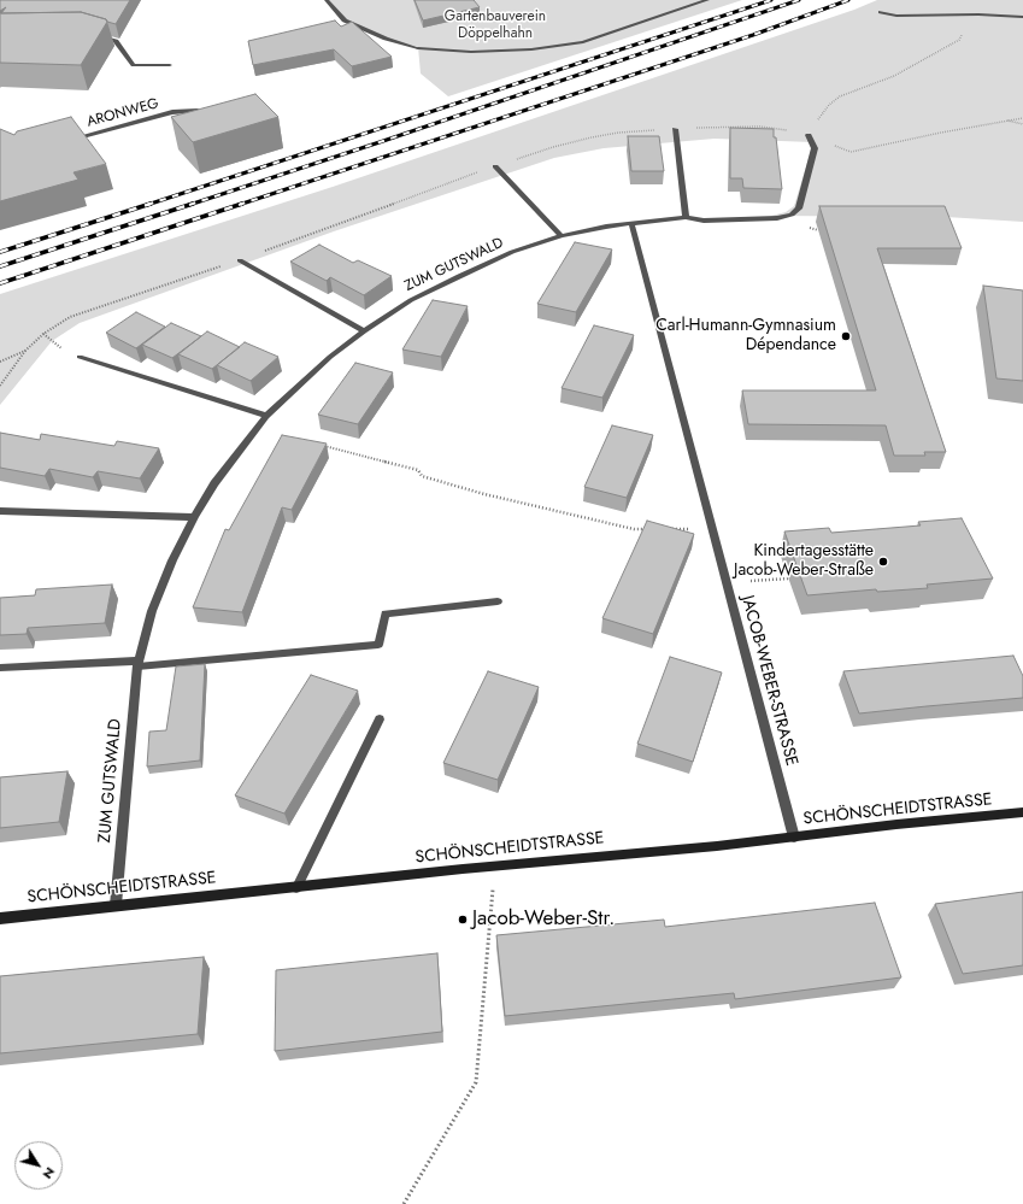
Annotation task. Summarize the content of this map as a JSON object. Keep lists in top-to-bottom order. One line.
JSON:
{"streets":{"main road":["SCHÖNSCHEIDTSTRASSE"],"street":["ARONWEG","ZUM GUTSWALD","JACOB-WEBER-STRASSE"]},"crossings":[["ZUM GUTSWALD","JACOB-WEBER-STRASSE"],["ZUM GUTSWALD","SCHÖNSCHEIDTSTRASSE"],["JACOB-WEBER-STRASSE","SCHÖNSCHEIDTSTRASSE"]],"parks":["Gartenbauverein Döppelhahn"],"places":["Carl-Humann-Gymnasium Dépendance","Kindertagesstätte Jacob-Weber-Straße","Jacob-Weber-Str."],"north":"bottom right"}
